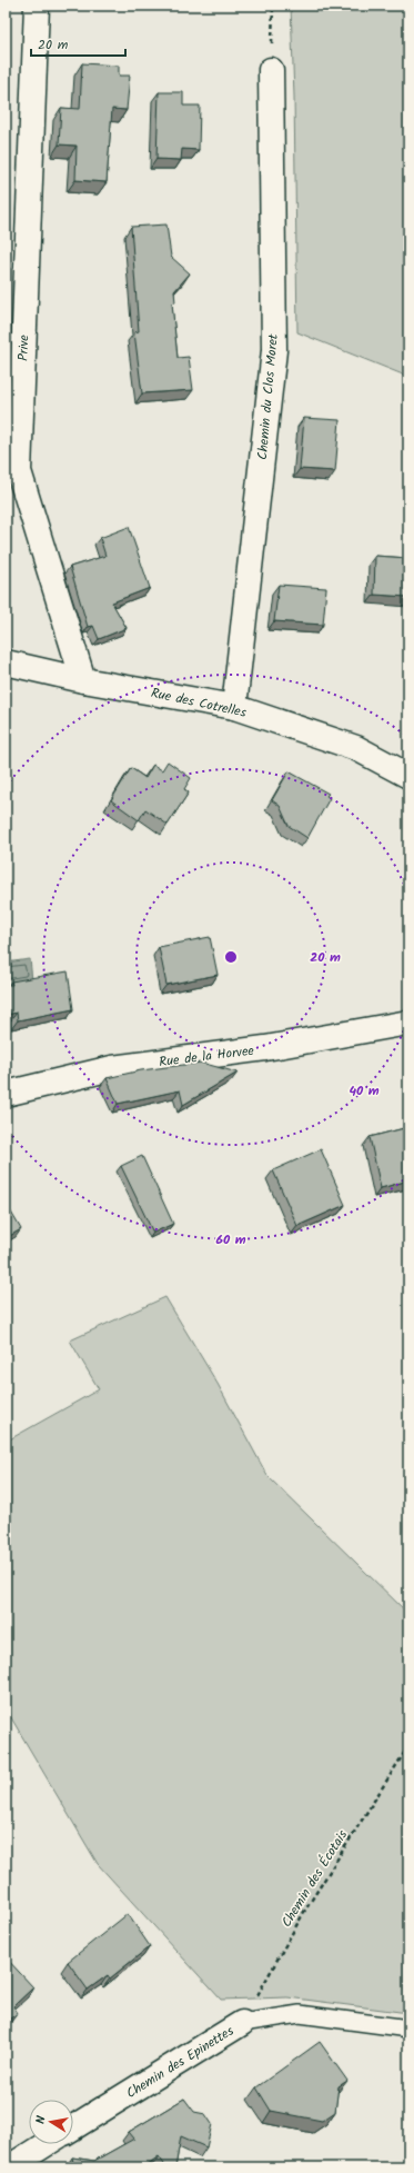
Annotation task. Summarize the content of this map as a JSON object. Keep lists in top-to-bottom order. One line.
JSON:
{"streets":{"street":["Prive","Chemin du Clos Moret","Rue des Cotrelles","Rue de la Horvee","Chemin des Epinettes"],"path":["Chemin des Écotais"]},"crossings":[["Prive","Rue des Cotrelles"],["Chemin du Clos Moret","Rue des Cotrelles"],["Chemin des Écotais","Chemin des Epinettes"]],"scale_bar":"20 m","north":"left","rings":["20 m","40 m","60 m"]}
